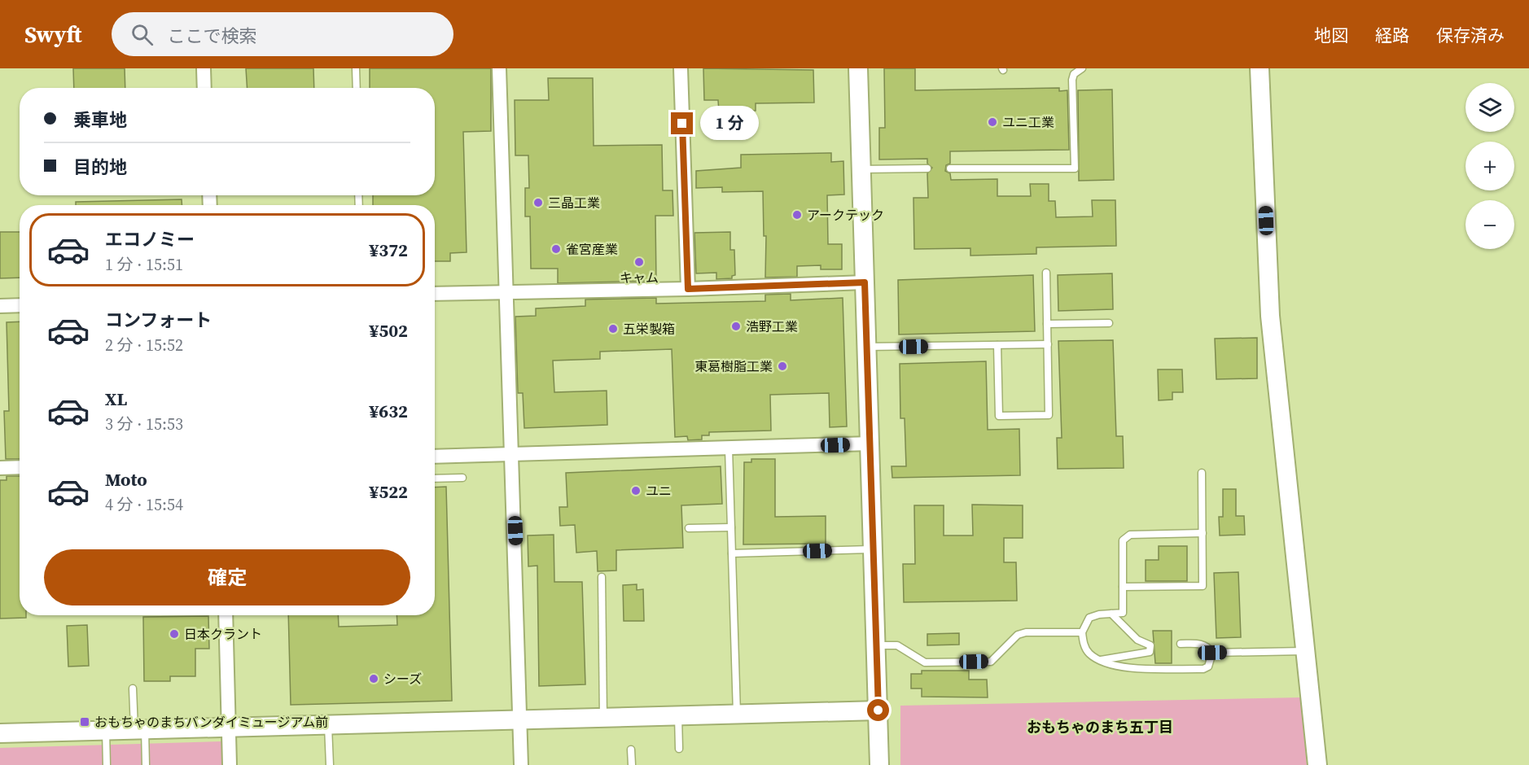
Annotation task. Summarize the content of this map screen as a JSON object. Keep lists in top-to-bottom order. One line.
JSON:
{"districts":["おもちゃのまち五丁目"],"places":{"other":["ユニ工業","三晶工業","アークテック","雀宮産業","キャム","浩野工業","五栄製箱","東葛樹脂工業","ユニ","日本クラント","シーズ"],"transit":["おもちゃのまちバンダイミュージアム前"]},"page":{"header":"Swyft","search":"ここで検索","nav":["地図","経路","保存済み"],"map_buttons":["+","−"],"banner":["乗車地","目的地"],"bubble":"1 分","list":[{"name":"エコノミー","note":"1 分 · 15:51","value":"¥372"},{"name":"コンフォート","note":"2 分 · 15:52","value":"¥502"},{"name":"XL","note":"3 分 · 15:53","value":"¥632"},{"name":"Moto","note":"4 分 · 15:54","value":"¥522"}],"buttons":"確定"}}
